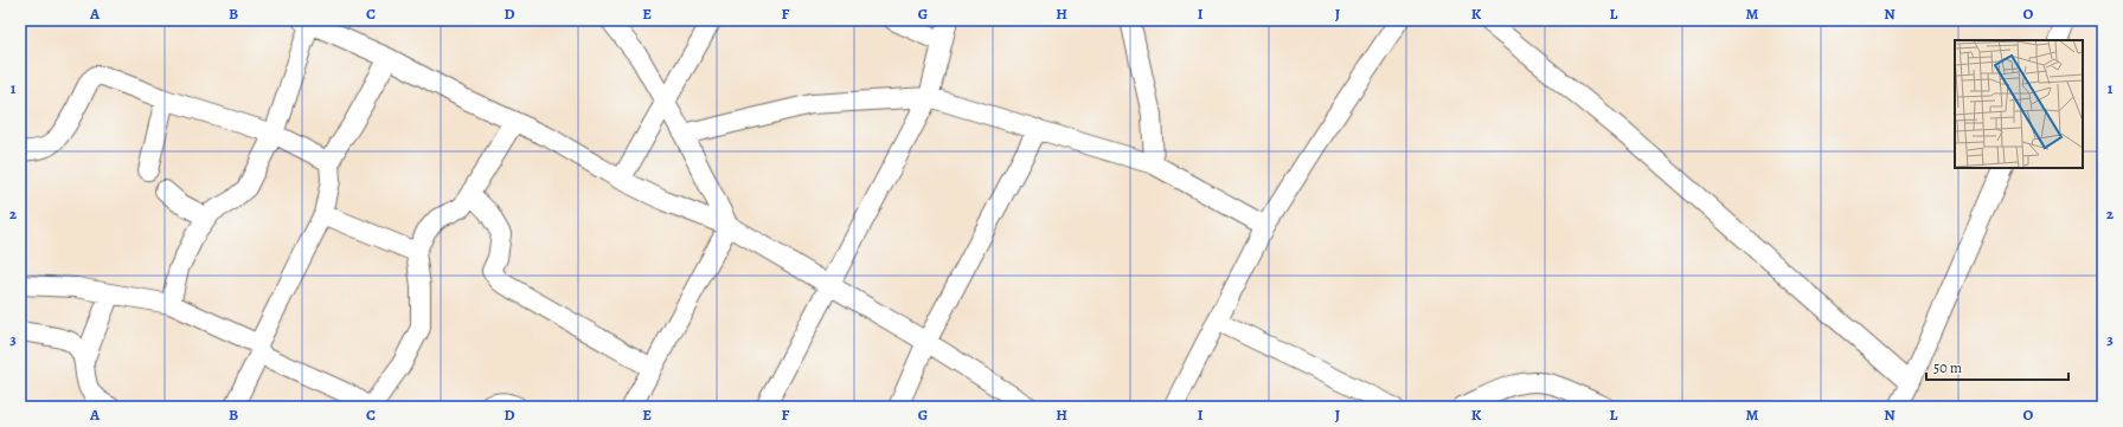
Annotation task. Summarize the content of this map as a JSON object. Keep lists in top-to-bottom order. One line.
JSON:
{"scale_bar":"50 m","grid":{"columns":["A","B","C","D","E","F","G","H","I","J","K","L","M","N","O"],"rows":["1","2","3"]}}
